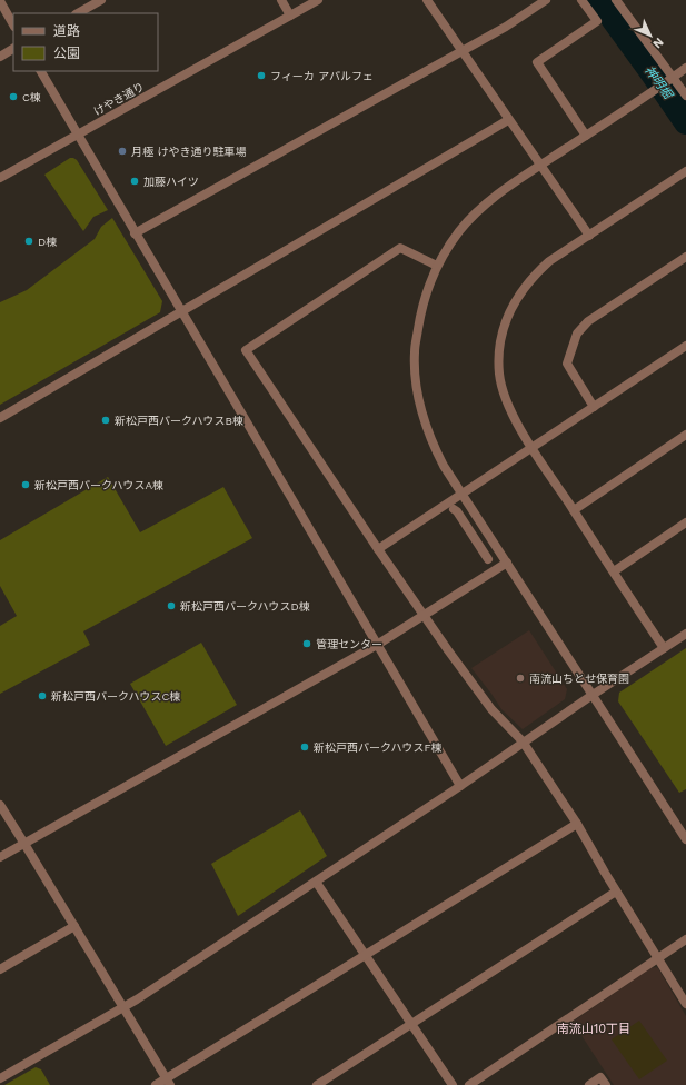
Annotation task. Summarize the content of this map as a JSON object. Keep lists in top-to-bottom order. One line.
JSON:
{"streets":{"street":["けやき通り"]},"districts":["南流山10丁目"],"water":["神明堀"],"places":["フィーカ アパルフェ","C棟","月極 けやき通り駐車場","加藤ハイツ","D棟","新松戸西パークハウスB棟","新松戸西パークハウスA棟","新松戸西パークハウスD棟","管理センター","南流山ちとせ保育園","新松戸西パークハウスC棟","新松戸西パークハウスF棟"],"legend":["道路","公園"],"north":"bottom right"}
